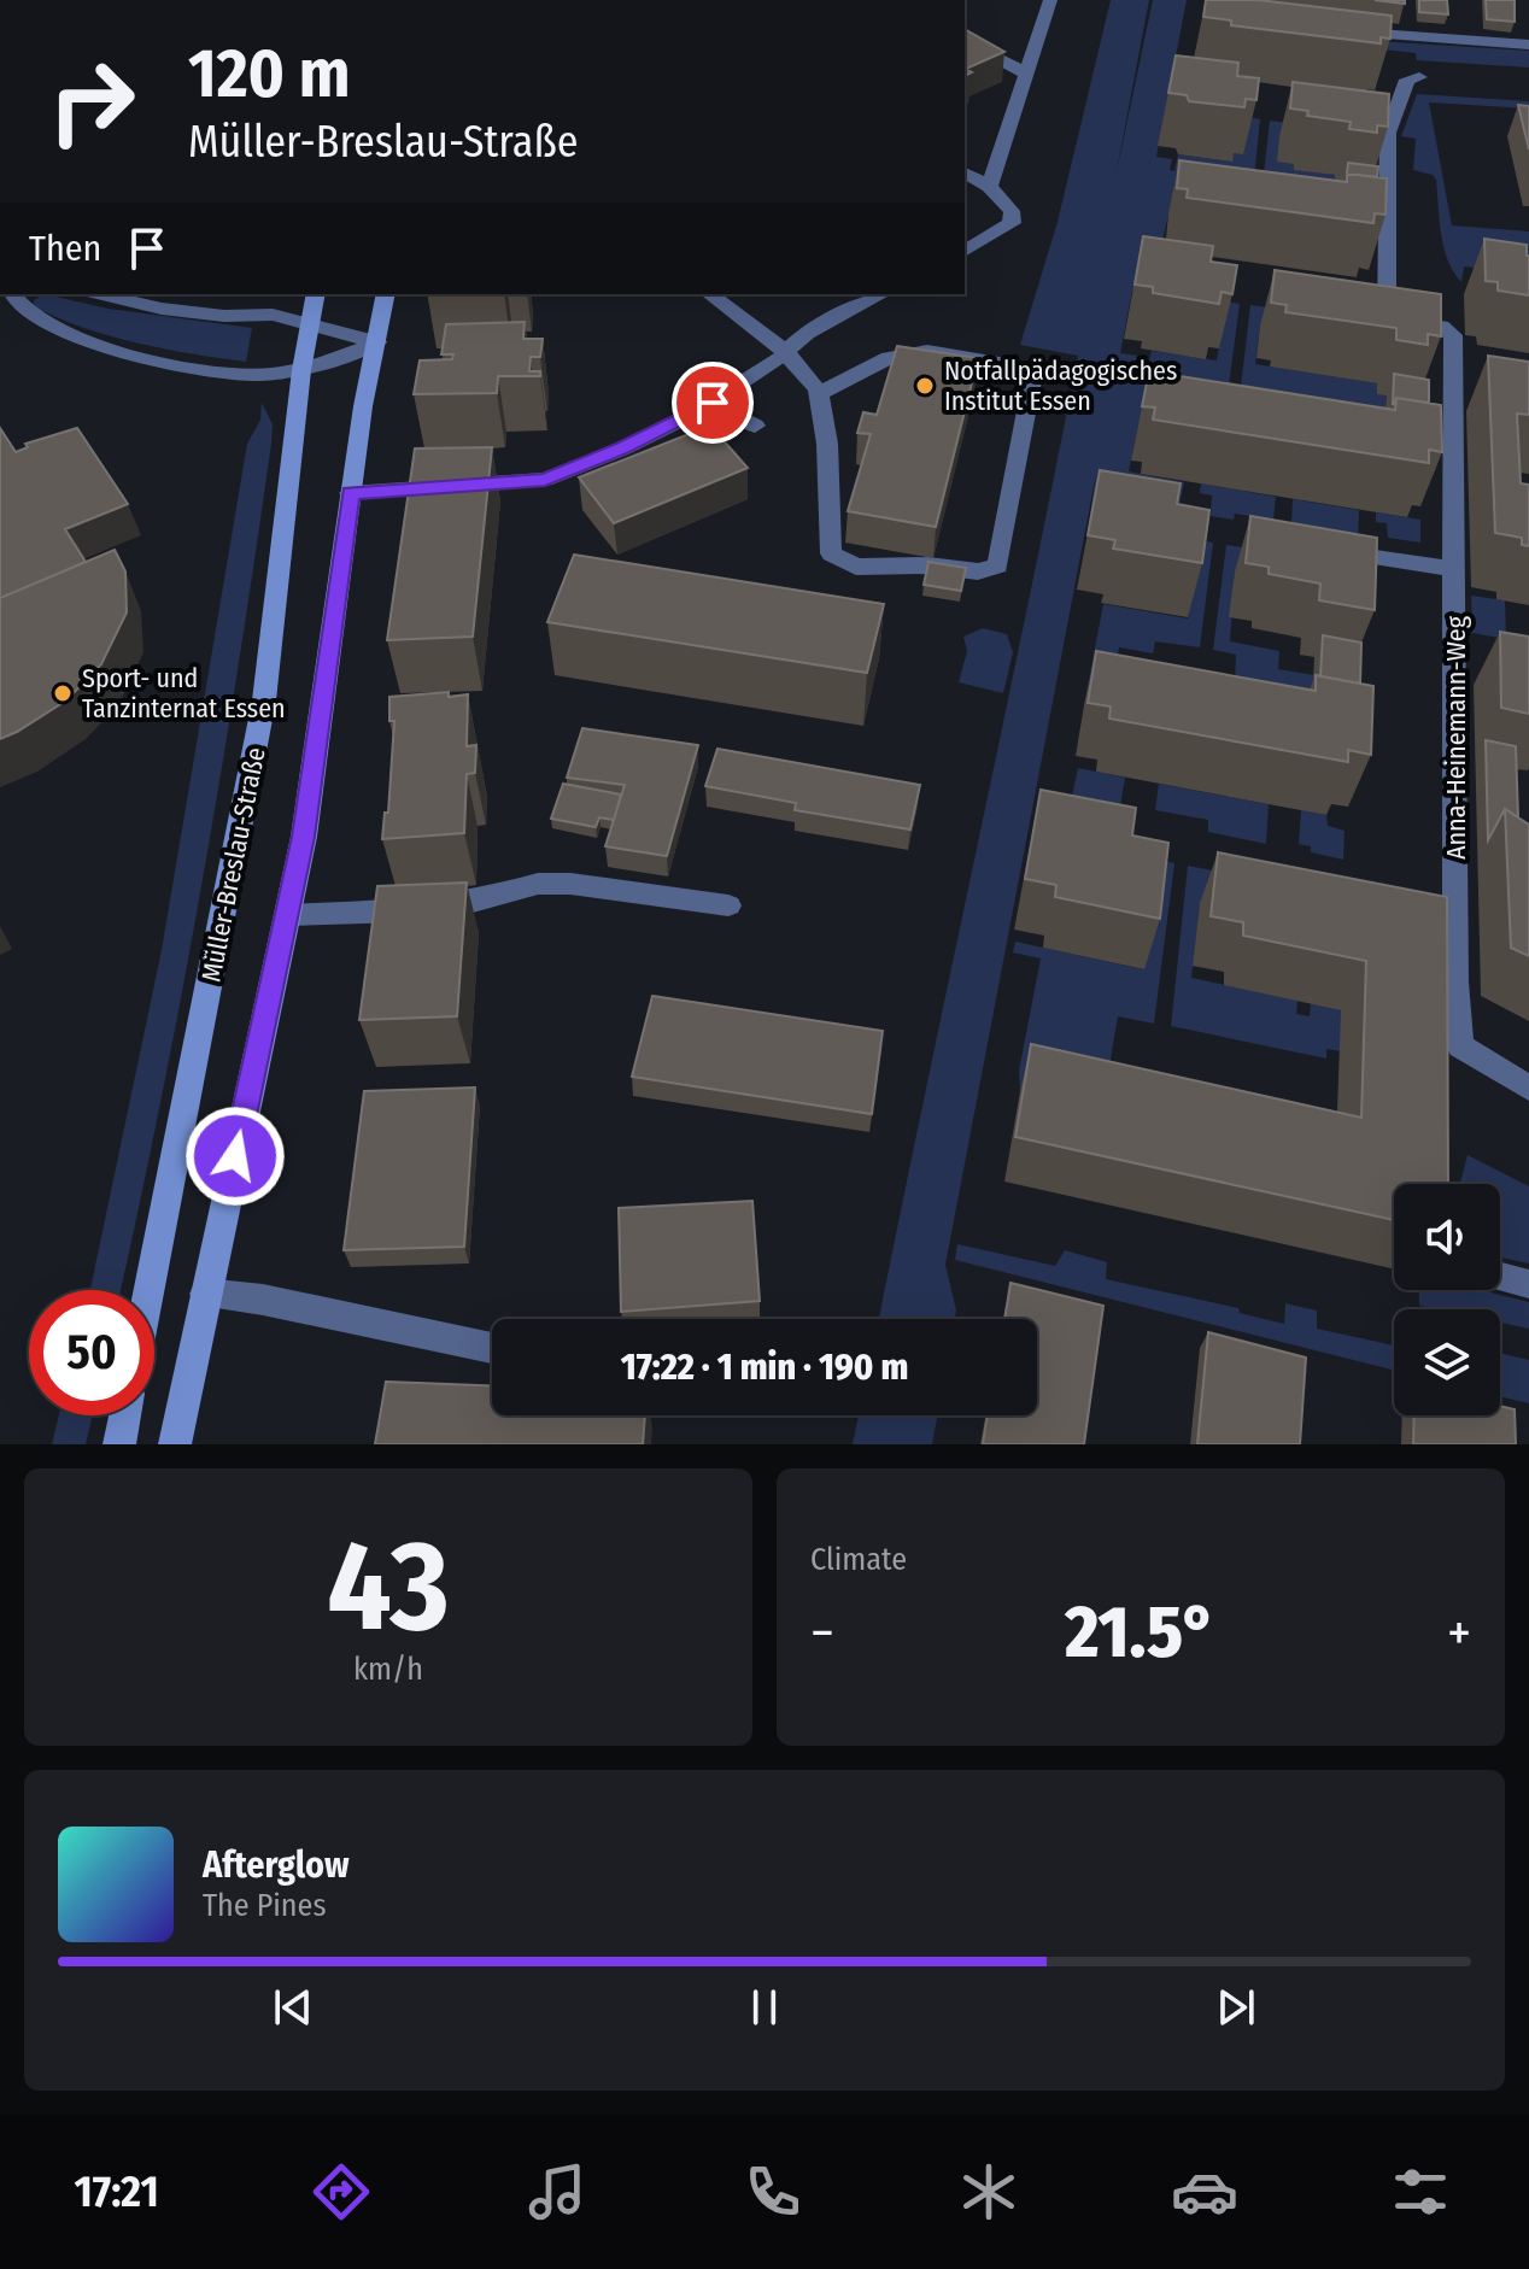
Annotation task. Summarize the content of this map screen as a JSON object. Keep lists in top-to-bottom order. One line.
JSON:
{"streets":{"main road":["Müller-Breslau-Straße"],"street":["Anna-Heinemann-Weg"]},"places":["Notfallpädagogisches Institut Essen","Sport- und Tanzinternat Essen"],"page":{"turn":["120 m","Müller-Breslau-Straße"],"then":"Then","limit":"50","trip":"17:22 · 1 min · 190 m","tile":[["43","km/h"],"Climate"],"heat":["−","21.5°","+"],"song":["Afterglow","The Pines"],"tabs":"17:21"}}
